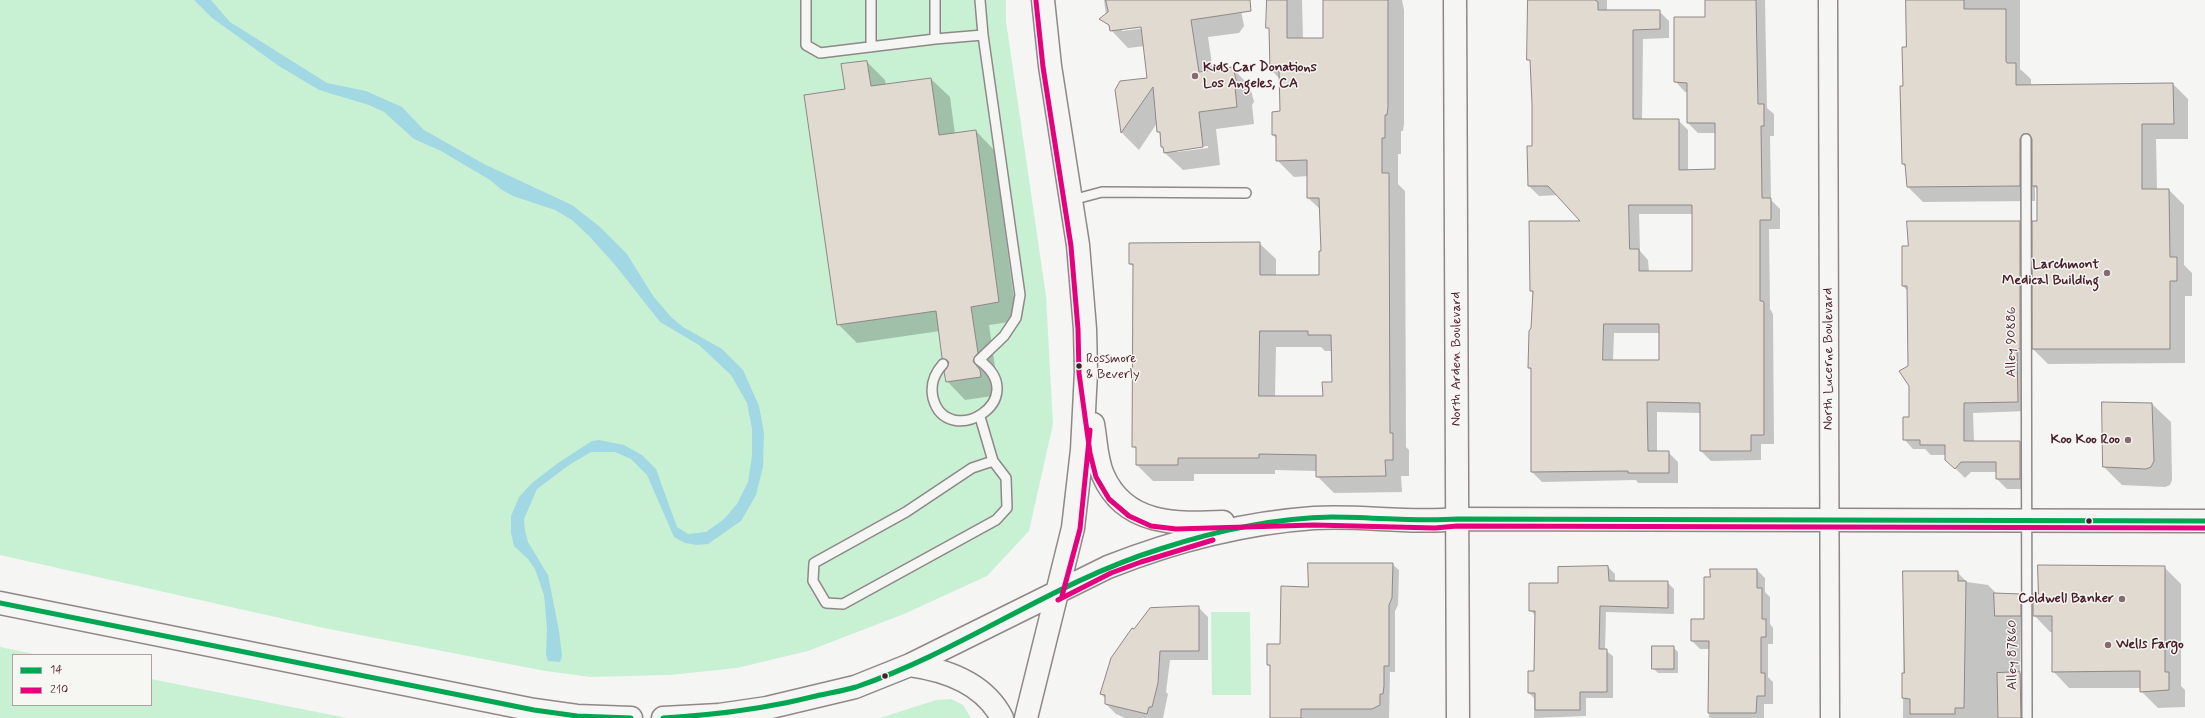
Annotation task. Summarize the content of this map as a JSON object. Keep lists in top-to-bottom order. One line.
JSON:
{"streets":{"main road":["North Arden Boulevard"],"street":["North Lucerne Boulevard"],"lane":["Alley 90886","Alley 87860"]},"crossings":[["Alley 90886","Alley 87860"]],"places":["Kids Car Donations Los Angeles, CA","Larchmont Medical Building","Rossmore & Beverly","Koo Koo Roo","Coldwell Banker","Wells Fargo"],"lines":["transit line 210","transit line 14"],"legend":["14","210"]}
